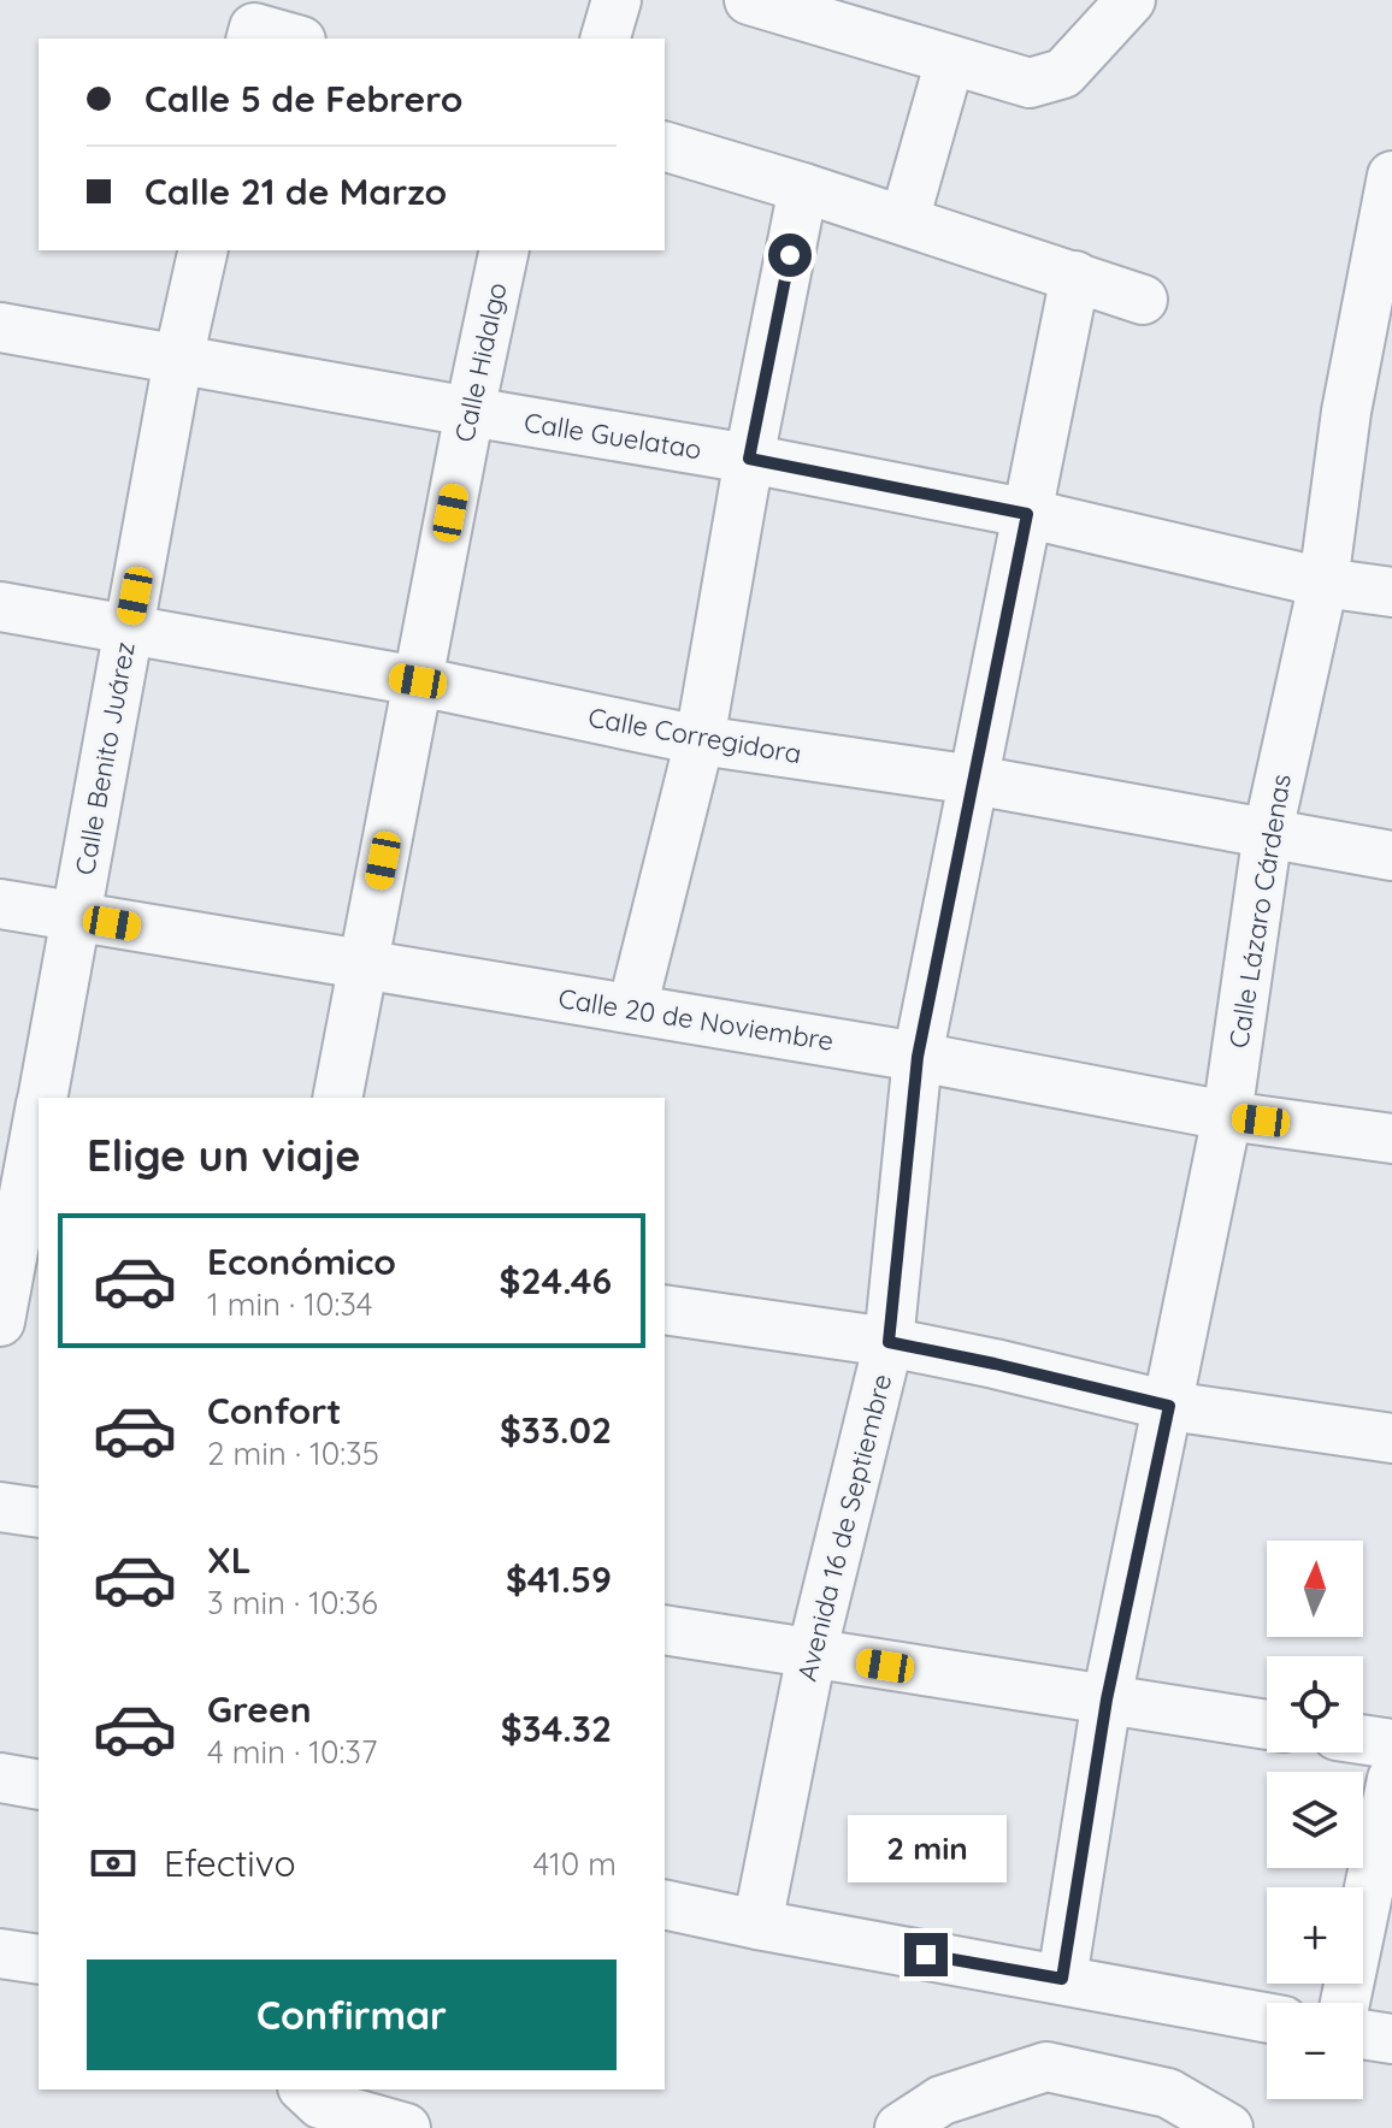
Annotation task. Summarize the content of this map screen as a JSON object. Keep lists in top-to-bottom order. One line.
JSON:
{"streets":{"street":["Calle Hidalgo","Calle Guelatao","Calle Corregidora","Calle Benito Juárez","Calle Lázaro Cárdenas","Calle 20 de Noviembre","Avenida 16 de Septiembre"]},"crossings":[["Calle Hidalgo","Calle Guelatao"],["Calle Hidalgo","Calle Corregidora"],["Calle Hidalgo","Calle 20 de Noviembre"],["Calle Guelatao","Calle Benito Juárez"],["Calle Guelatao","Calle Lázaro Cárdenas"],["Calle Guelatao","Avenida 16 de Septiembre"],["Calle Corregidora","Calle Benito Juárez"],["Calle Corregidora","Calle Lázaro Cárdenas"],["Calle Corregidora","Avenida 16 de Septiembre"],["Calle Benito Juárez","Calle 20 de Noviembre"],["Calle Lázaro Cárdenas","Calle 20 de Noviembre"],["Calle 20 de Noviembre","Avenida 16 de Septiembre"]],"north":"top","page":{"banner":["Calle 5 de Febrero","Calle 21 de Marzo"],"heading":"Elige un viaje","list":[{"name":"Económico","note":"1 min · 10:34","value":"$24.46"},{"name":"Confort","note":"2 min · 10:35","value":"$33.02"},{"name":"XL","note":"3 min · 10:36","value":"$41.59"},{"name":"Green","note":"4 min · 10:37","value":"$34.32"}],"map_buttons":["+","−"],"pay":["Efectivo","410 m"],"bubble":"2 min","buttons":"Confirmar"}}
